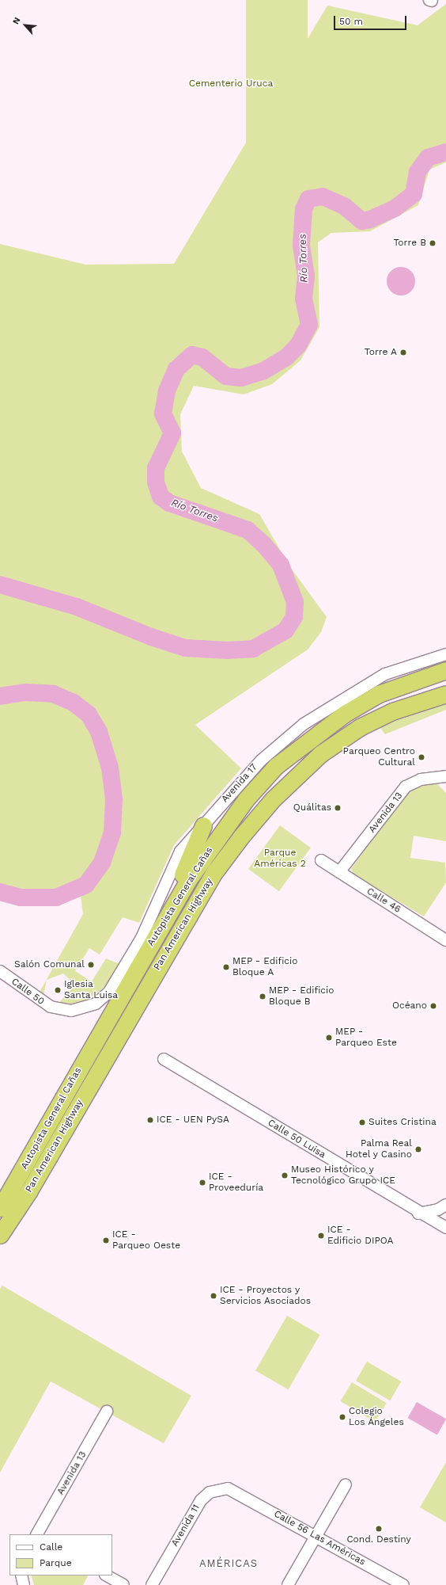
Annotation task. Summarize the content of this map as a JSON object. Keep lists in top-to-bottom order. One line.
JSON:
{"streets":{"highway":["Autopista General Cañas","Pan American Highway"],"street":["Avenida 17","Avenida 13","Calle 46","Calle 50","Calle 50 Luisa","Avenida 11","Calle 56 Las Américas"]},"crossings":[["Avenida 17","Calle 50"],["Avenida 13","Calle 46"],["Avenida 11","Calle 56 Las Américas"]],"districts":["AMÉRICAS"],"water":["Río Torres"],"parks":["Cementerio Uruca","Parque Américas 2"],"places":["Torre B","Torre A","Parqueo Centro Cultural","Quálitas","Salón Comunal","MEP - Edificio Bloque A","Iglesia Santa Luisa","MEP - Edificio Bloque B","Océano","MEP - Parqueo Este","ICE - UEN PySA","Suites Cristina","Palma Real Hotel y Casino","Museo Histórico y Tecnológico Grupo ICE","ICE - Proveeduría","ICE - Edificio DIPOA","ICE - Parqueo Oeste","ICE - Proyectos y Servicios Asociados","Colegio Los Ángeles","Cond. Destiny"],"legend":["Calle","Parque"],"scale_bar":"50 m","north":"top left"}
